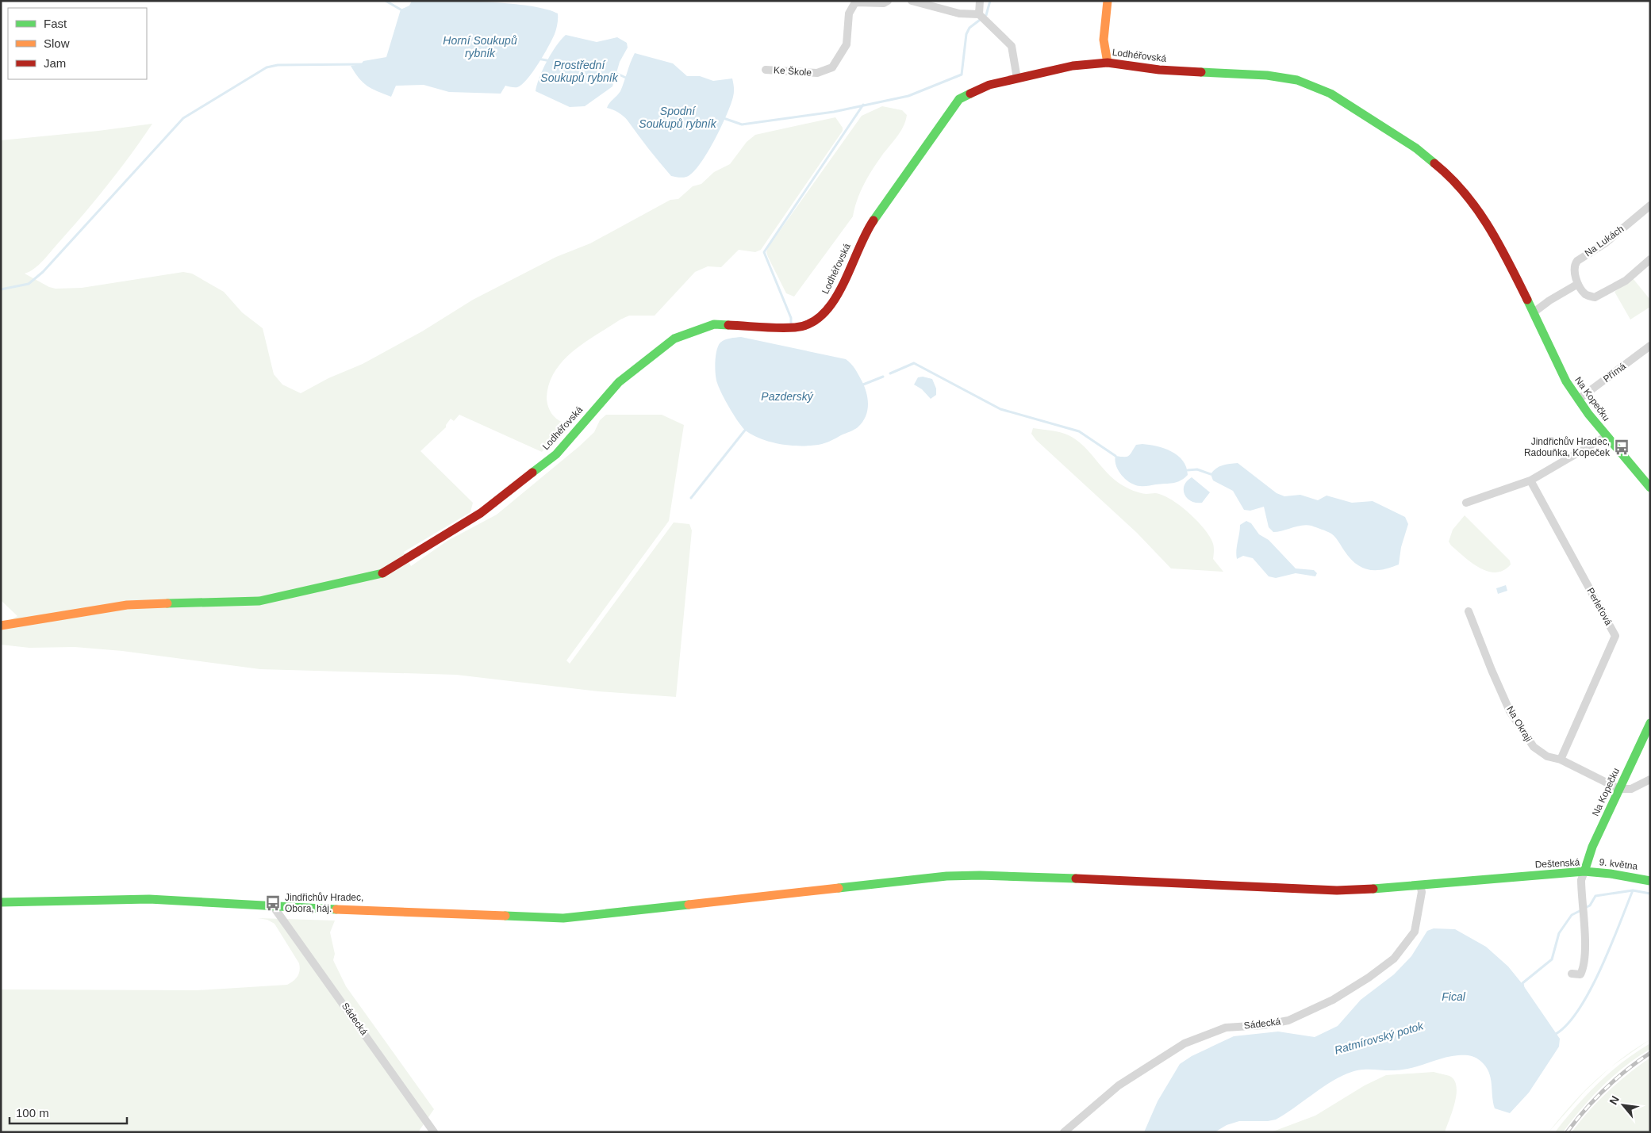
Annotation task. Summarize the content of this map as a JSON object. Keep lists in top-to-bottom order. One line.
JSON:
{"streets":{"street":["Lodhéřovská","Ke Škole","Na Lukách","Přímá","Na Kopečku","Perleťová","Na Okraji","Deštenská","9. května","Sádecká"]},"crossings":[["Lodhéřovská","Na Kopečku"],["Přímá","Na Kopečku"],["Na Kopečku","Na Okraji"],["Na Kopečku","Deštenská"],["Na Kopečku","9. května"],["Perleťová","Na Okraji"],["Deštenská","9. května"],["Deštenská","Sádecká"]],"water":["Horní Soukupů rybník","Prostřední Soukupů rybník","Spodní Soukupů rybník","Pazderský","Fical","Ratmírovský potok"],"places":{"bus stop":["Jindřichův Hradec, Radouňka, Kopeček","Jindřichův Hradec, Obora, háj."]},"legend":["Fast","Slow","Jam"],"scale_bar":"100 m","north":"top left"}
